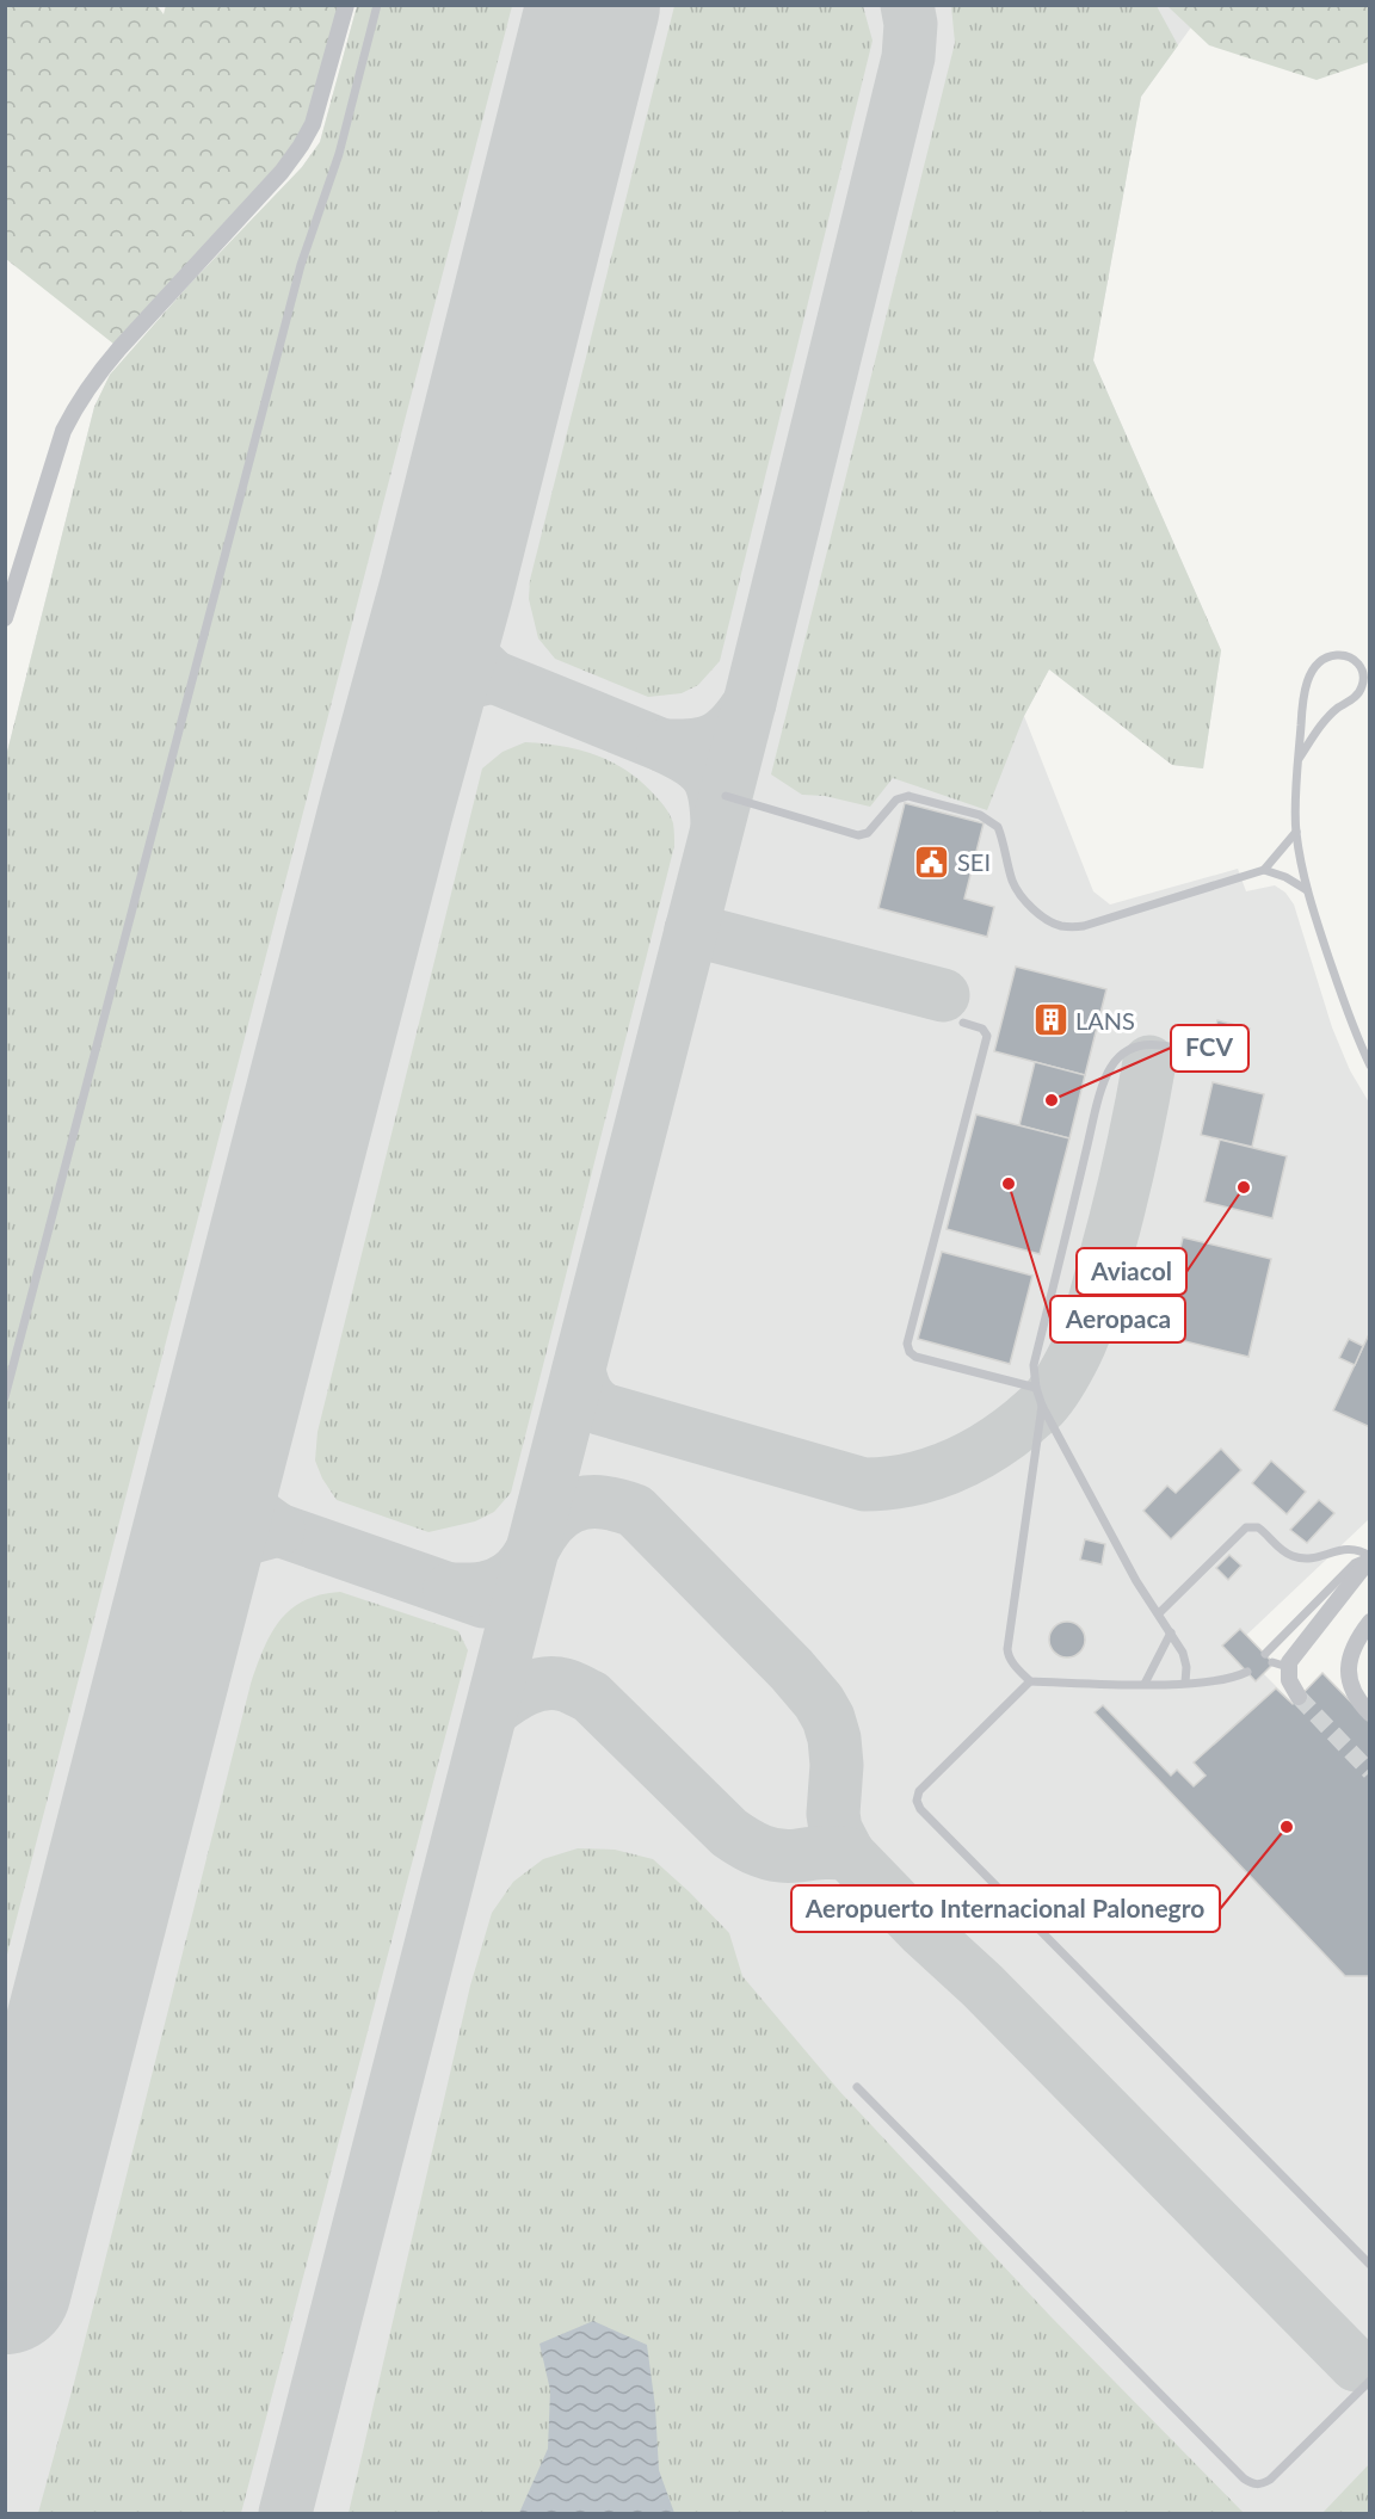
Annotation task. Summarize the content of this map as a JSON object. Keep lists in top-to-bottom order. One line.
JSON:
{"places":{"public building":["SEI"],"building":["LANS"],"other":["FCV","Aeropaca","Aviacol","Aeropuerto Internacional Palonegro"]}}
